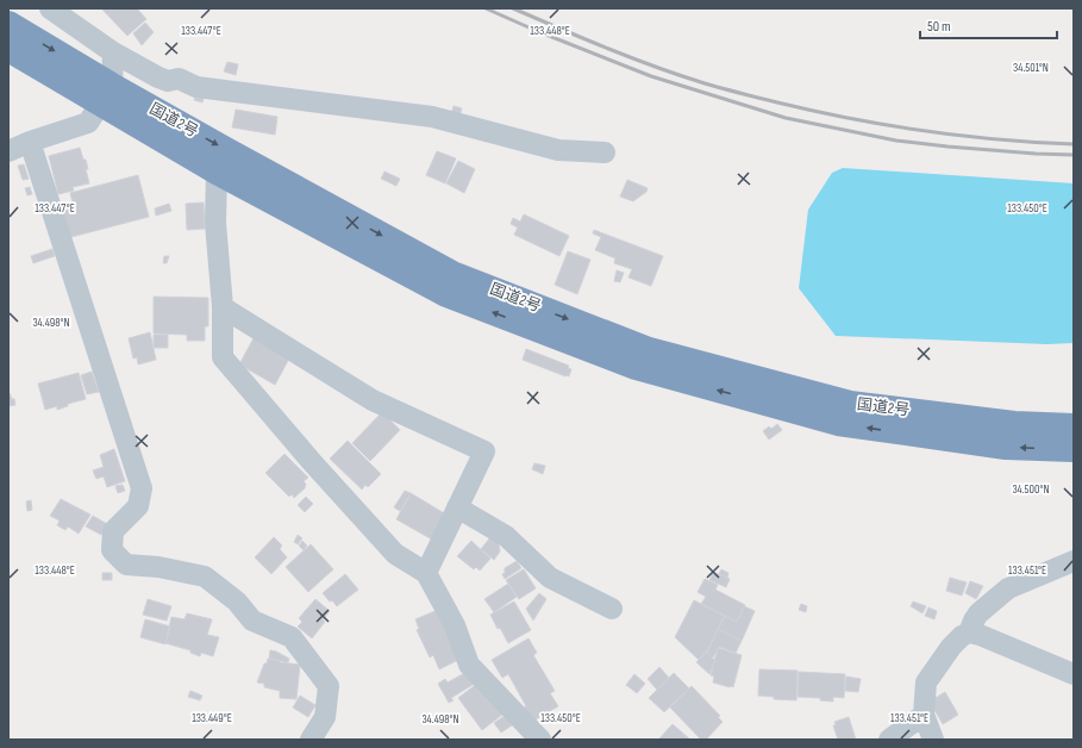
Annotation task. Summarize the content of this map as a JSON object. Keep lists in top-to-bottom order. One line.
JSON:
{"streets":{"highway":["国道2号"]},"scale_bar":"50 m","coordinates":["133.447°E","133.448°E","34.501°N","133.450°E","34.498°N","34.500°N","133.451°E","133.449°E"]}
